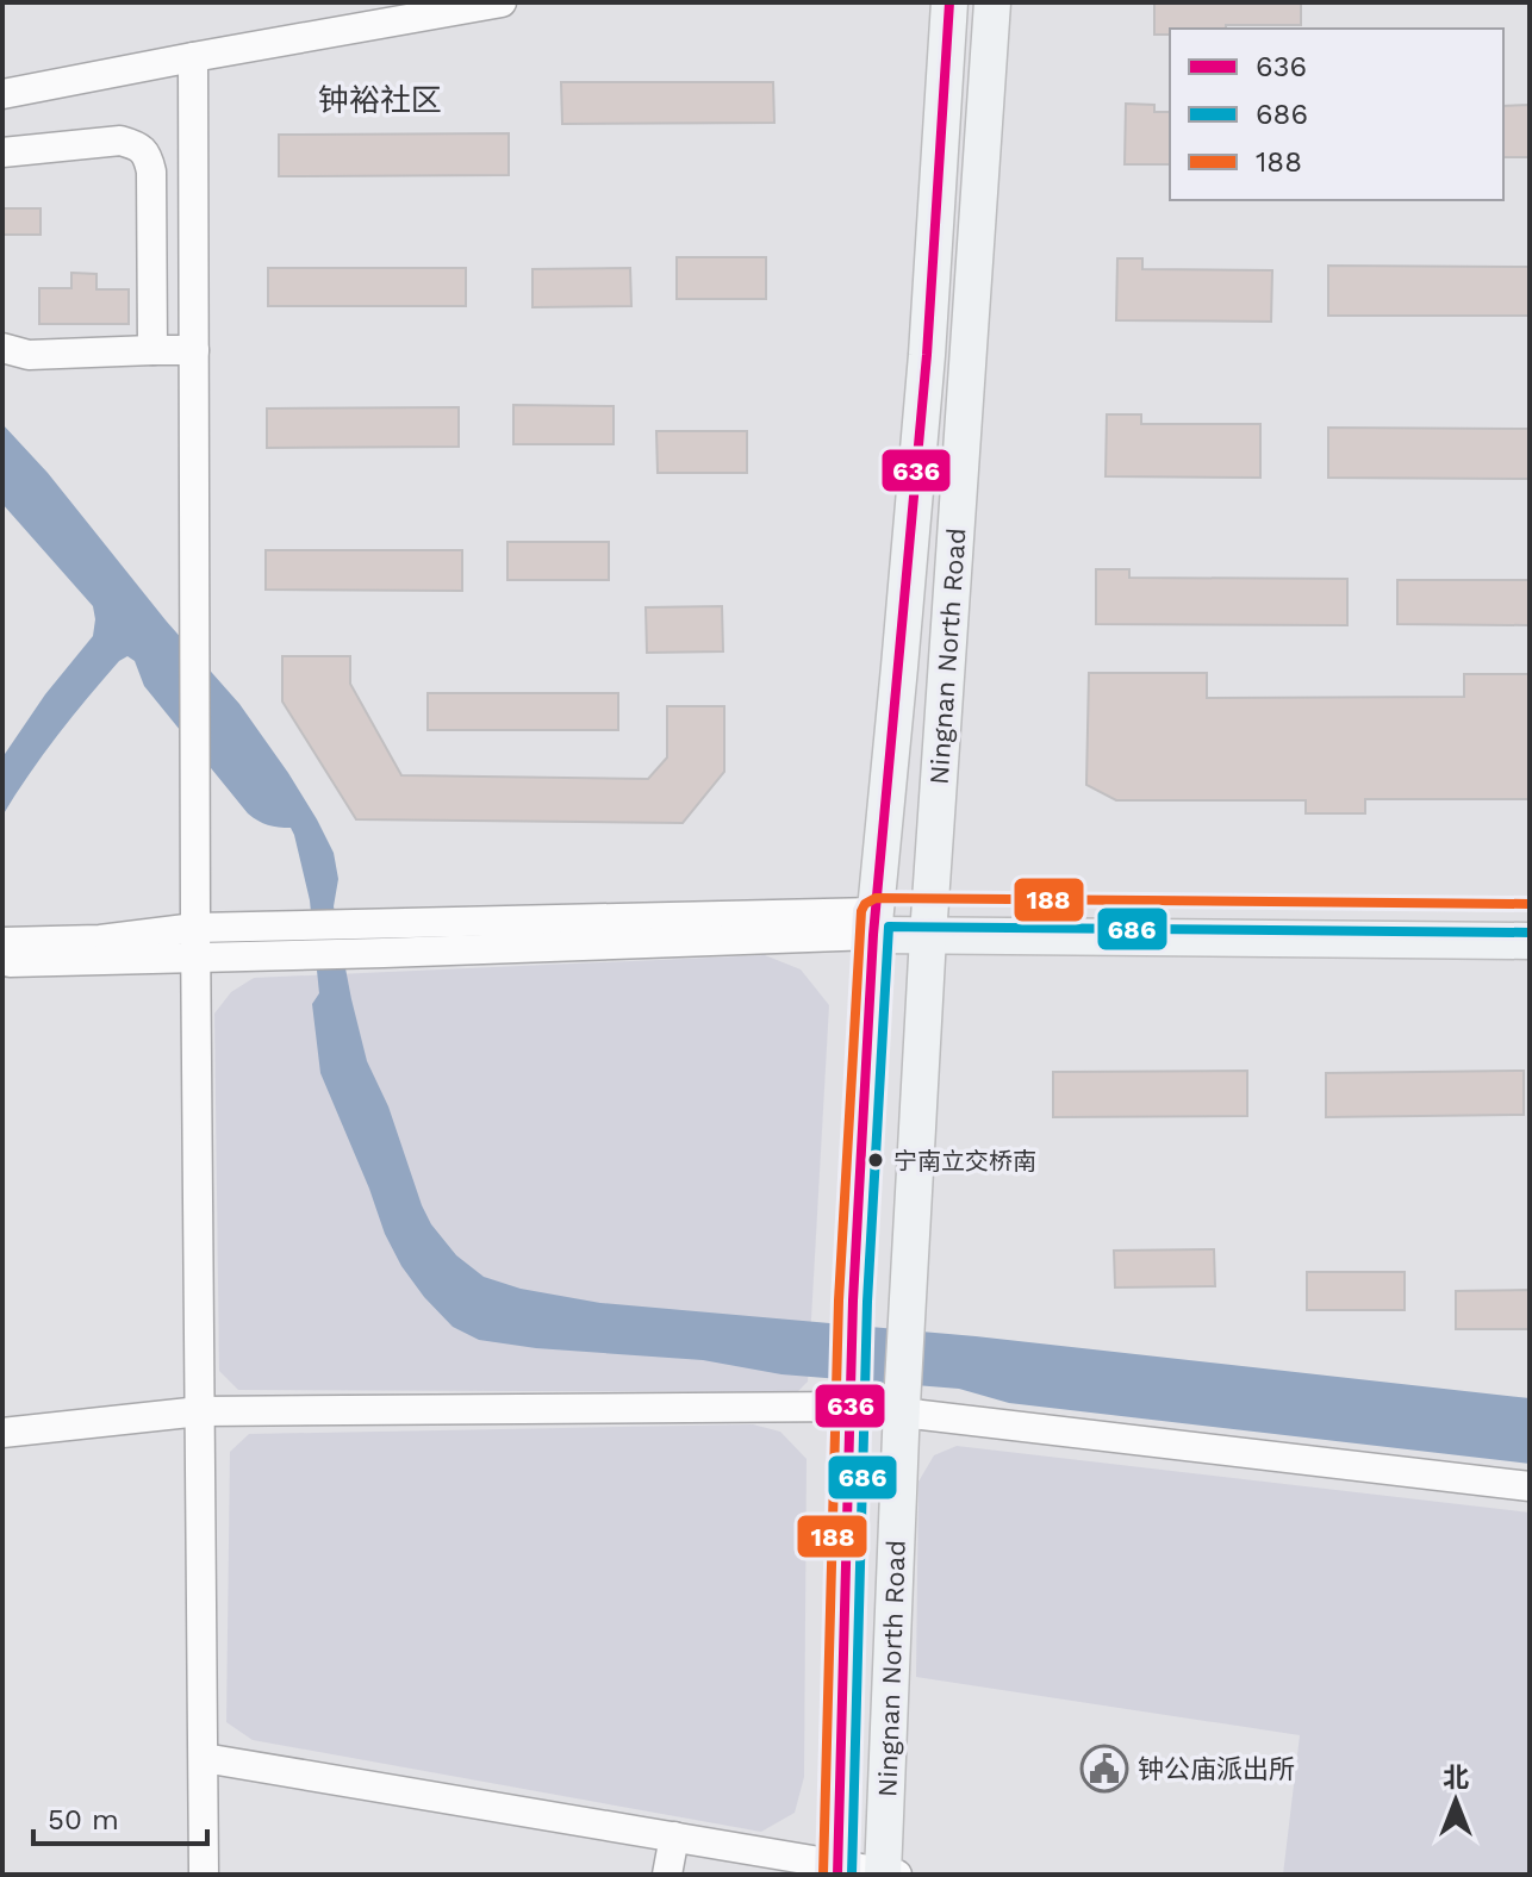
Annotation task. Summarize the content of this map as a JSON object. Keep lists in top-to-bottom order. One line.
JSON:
{"streets":{"main road":["Ningnan North Road"]},"districts":["钟裕社区"],"places":{"other":["宁南立交桥南"],"public building":["钟公庙派出所"]},"lines":["transit line 636","transit line 188","transit line 686"],"legend":["636","686","188"],"scale_bar":"50 m","north":"top"}
